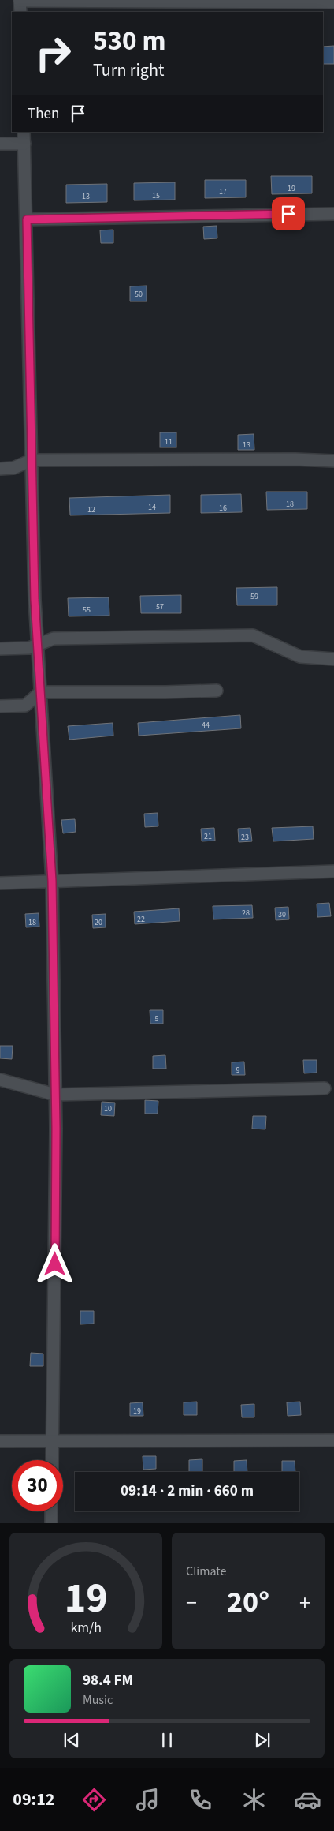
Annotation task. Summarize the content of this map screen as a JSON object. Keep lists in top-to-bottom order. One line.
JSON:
{"house_numbers":["19","17","15","13","50","11","13","18","14","16","12","59","57","55","44","21","23","28","30","22","18","20","5","9","10","19"],"page":{"turn":["530 m","Turn right"],"then":"Then","limit":"30","trip":"09:14 · 2 min · 660 m","tile":"Climate","heat":["−","20°","+"],"song":["98.4 FM","Music"],"tabs":"09:12","gauge":["19","km/h"]}}
